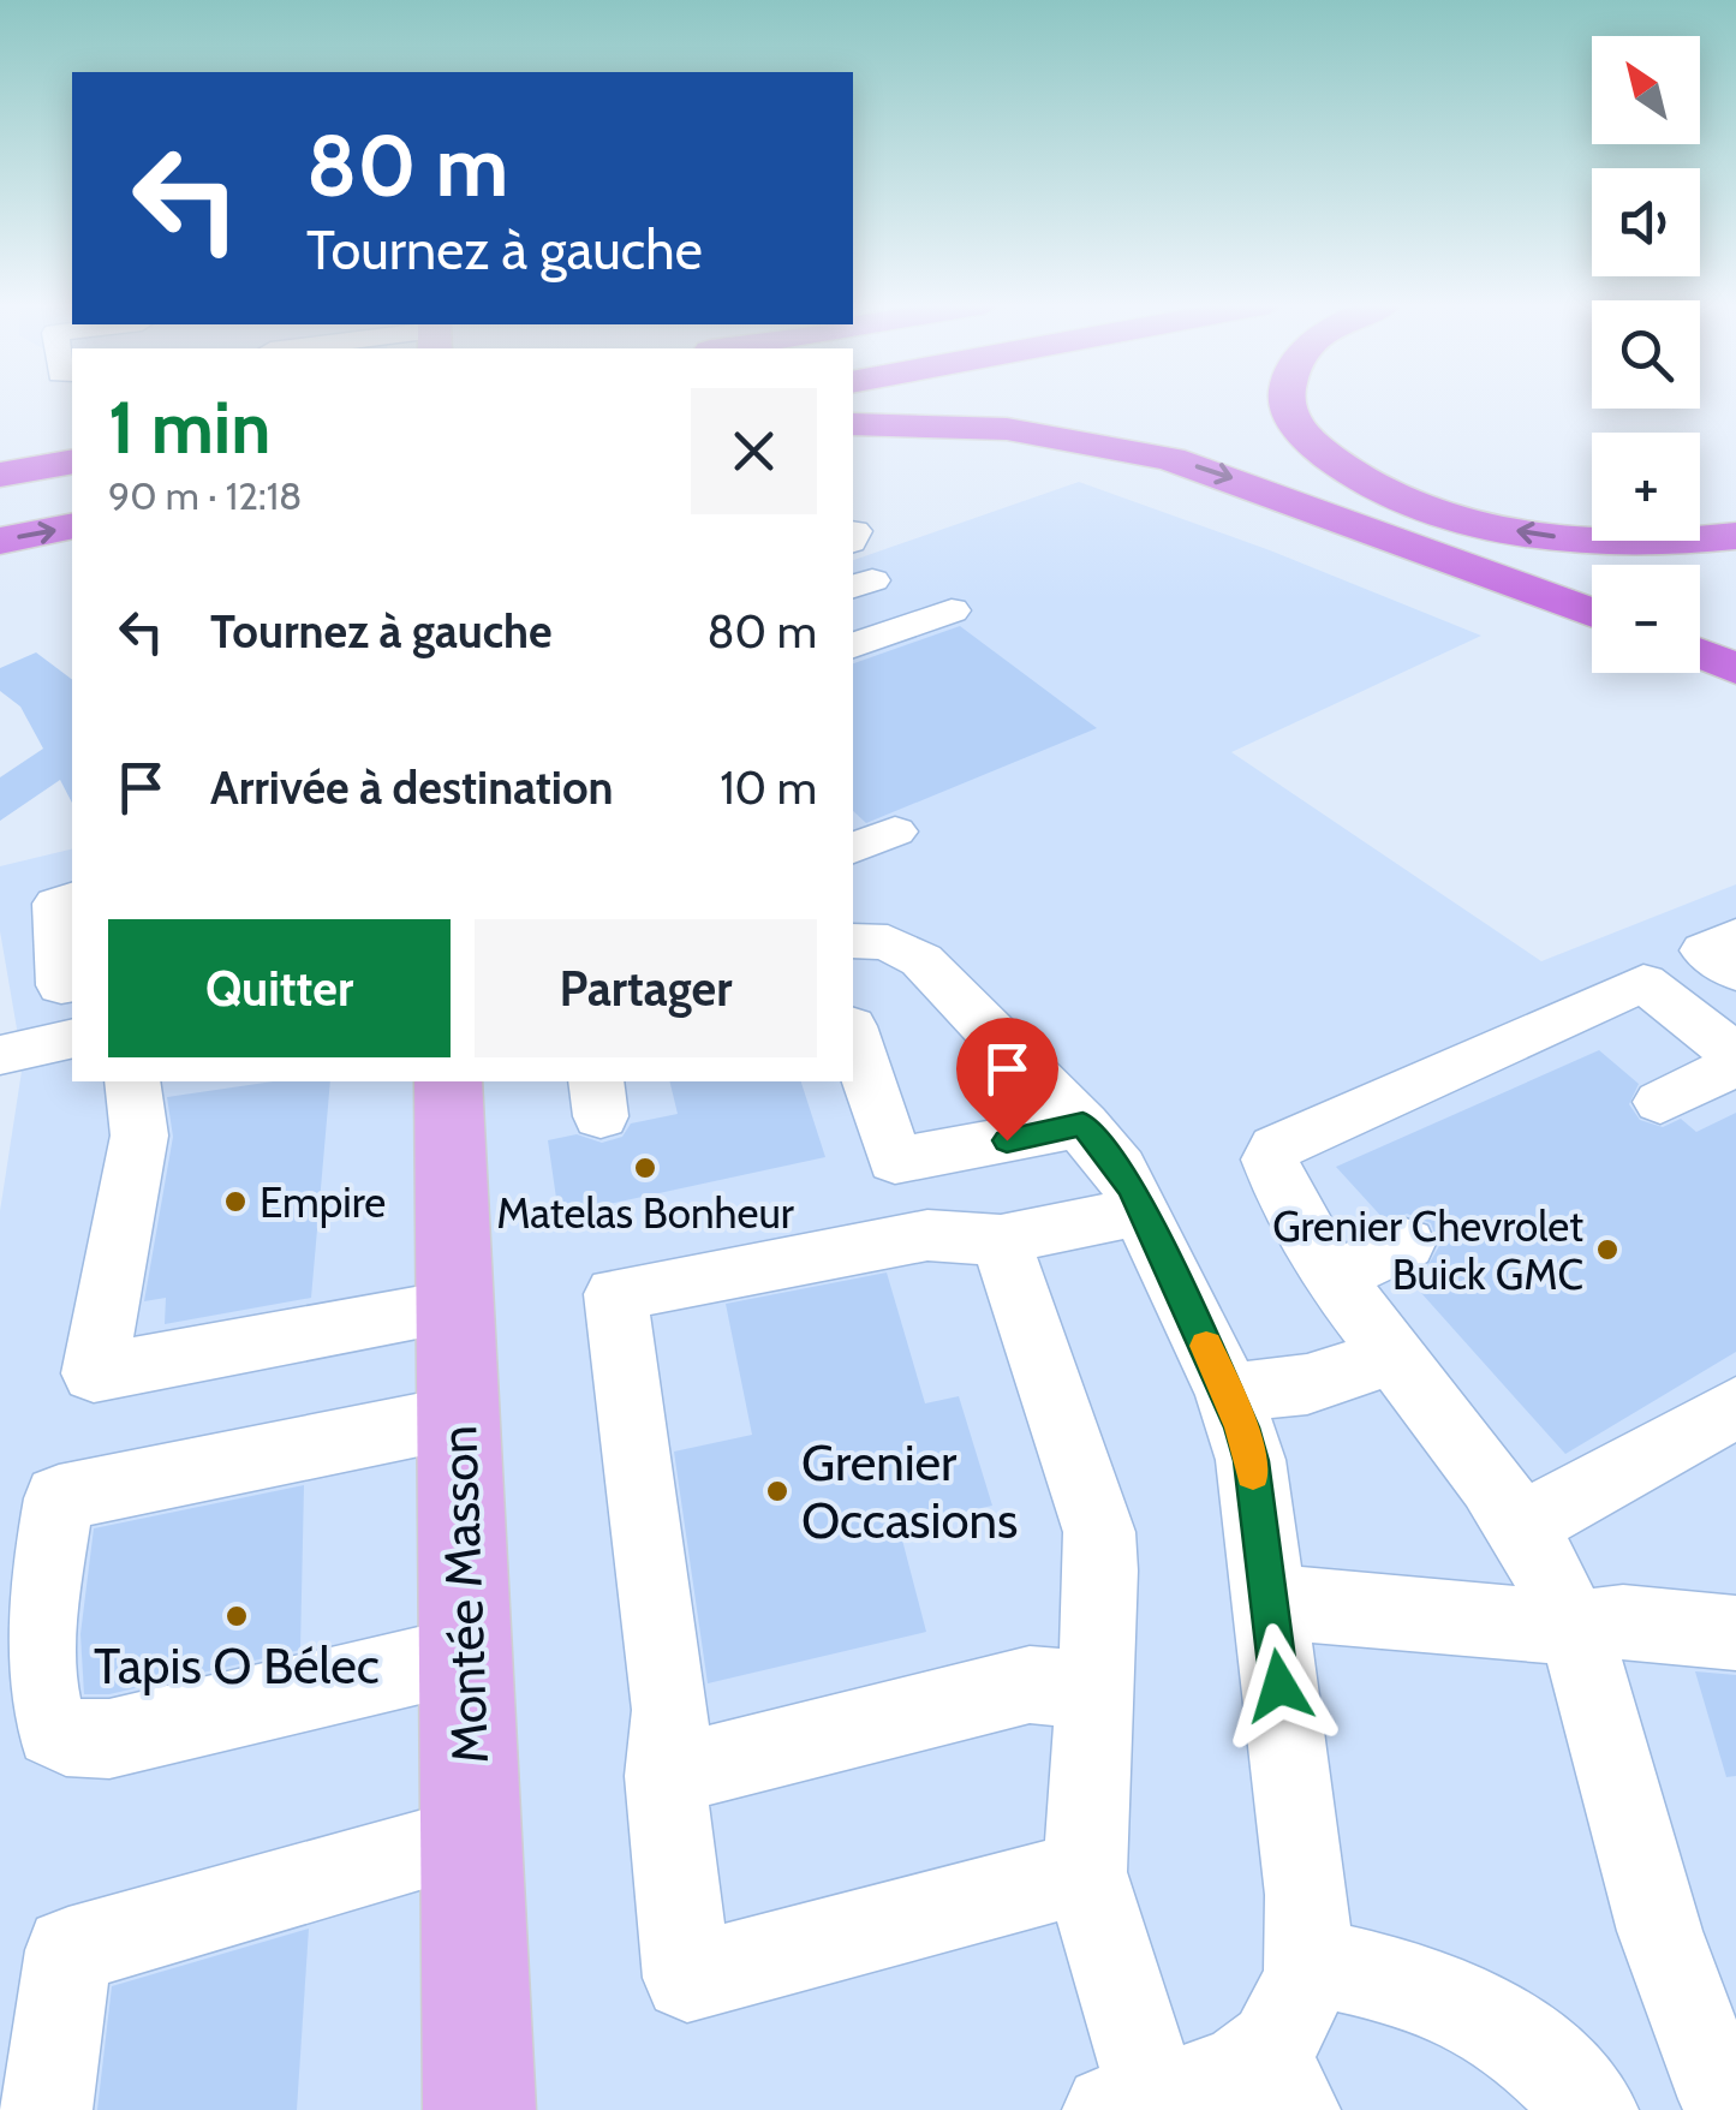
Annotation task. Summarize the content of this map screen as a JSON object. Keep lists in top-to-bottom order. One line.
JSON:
{"streets":{"main road":["Montée Masson"]},"places":["Matelas Bonheur","Empire","Grenier Chevrolet Buick GMC","Grenier Occasions","Tapis O Bélec"],"north":"top left","page":{"map_buttons":["+","−"],"turn":["80 m","Tournez à gauche"],"heading":["1 min","90 m · 12:18"],"list":[{"name":"Tournez à gauche","value":"80 m"},{"name":"Arrivée à destination","value":"10 m"}],"buttons":["Quitter","Partager"]}}
